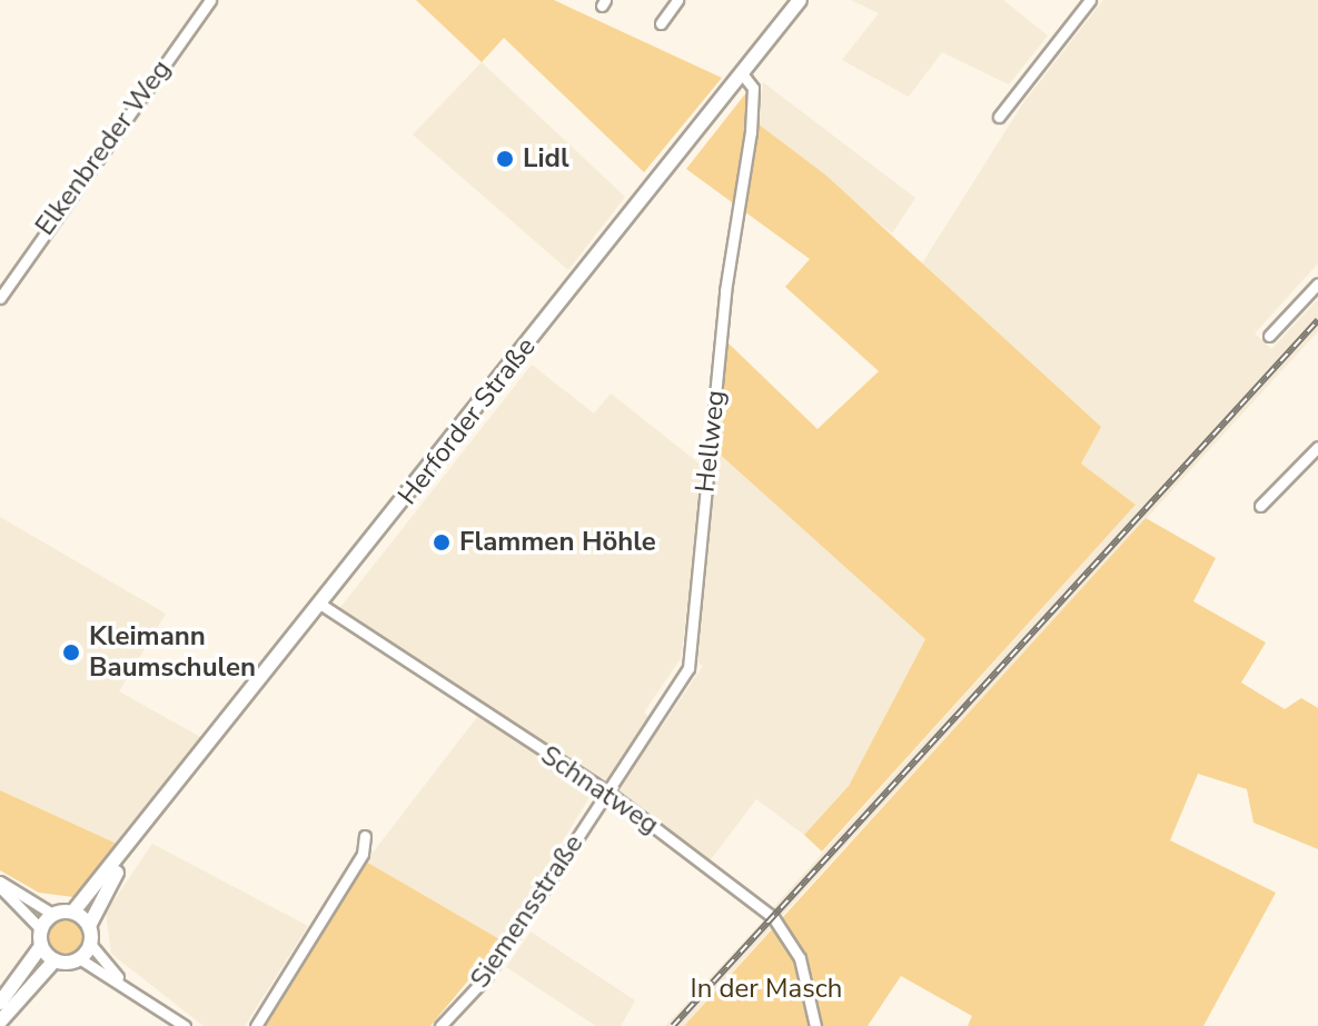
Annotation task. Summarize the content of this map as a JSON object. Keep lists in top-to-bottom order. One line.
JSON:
{"streets":{"main road":["Herforder Straße"],"street":["Elkenbreder Weg","Hellweg","Schnatweg","Siemensstraße"]},"crossings":[["Herforder Straße","Hellweg"],["Herforder Straße","Schnatweg"],["Hellweg","Schnatweg"],["Hellweg","Siemensstraße"],["Schnatweg","Siemensstraße"]],"parks":["In der Masch"],"places":["Lidl","Flammen Höhle","Kleimann Baumschulen"]}
